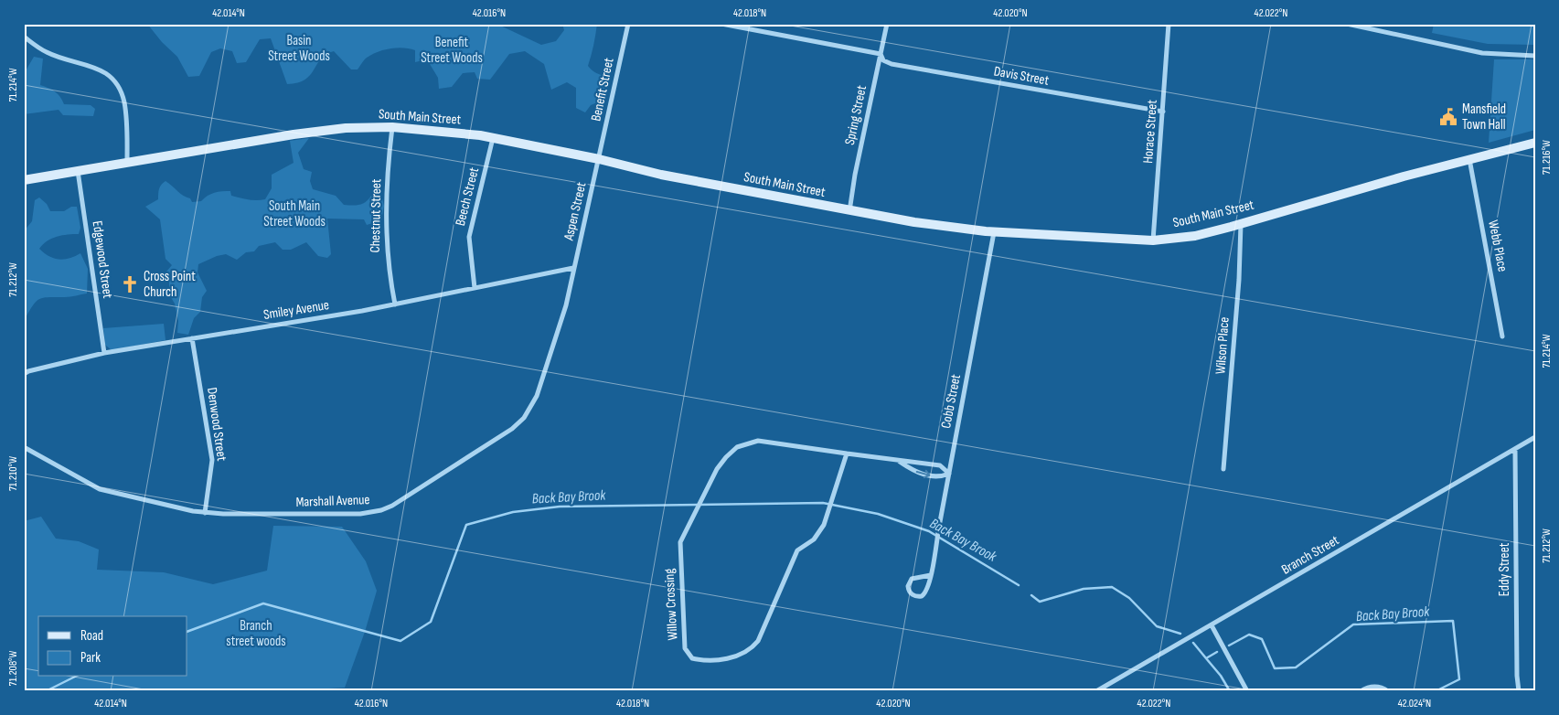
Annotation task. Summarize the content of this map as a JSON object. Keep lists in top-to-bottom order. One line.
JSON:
{"streets":{"main road":["South Main Street"],"street":["Davis Street","Benefit Street","Spring Street","Horace Street","Beech Street","Aspen Street","Chestnut Street","Webb Place","Edgewood Street","Smiley Avenue","Wilson Place","Cobb Street","Denwood Street","Marshall Avenue","Branch Street","Eddy Street","Willow Crossing"]},"crossings":[["Davis Street","Spring Street"],["Davis Street","Horace Street"],["Benefit Street","South Main Street"],["Benefit Street","Aspen Street"],["Spring Street","South Main Street"],["South Main Street","Horace Street"],["South Main Street","Beech Street"],["South Main Street","Aspen Street"],["South Main Street","Chestnut Street"],["South Main Street","Webb Place"],["South Main Street","Edgewood Street"],["South Main Street","Wilson Place"],["South Main Street","Cobb Street"],["Beech Street","Smiley Avenue"],["Aspen Street","Smiley Avenue"],["Aspen Street","Marshall Avenue"],["Chestnut Street","Smiley Avenue"],["Edgewood Street","Smiley Avenue"],["Smiley Avenue","Denwood Street"],["Smiley Avenue","Marshall Avenue"],["Cobb Street","Willow Crossing"],["Denwood Street","Marshall Avenue"],["Branch Street","Eddy Street"]],"water":["Back Bay Brook"],"parks":["Basin Street Woods","Benefit Street Woods","South Main Street Woods","Branch street woods"],"places":{"public building":["Mansfield Town Hall"],"church":["Cross Point Church"]},"legend":["Road","Park"],"coordinates":["42.014°N","42.016°N","42.018°N","42.020°N","42.022°N","71.214°W","71.216°W","71.212°W","71.210°W","71.208°W","42.024°N"]}
